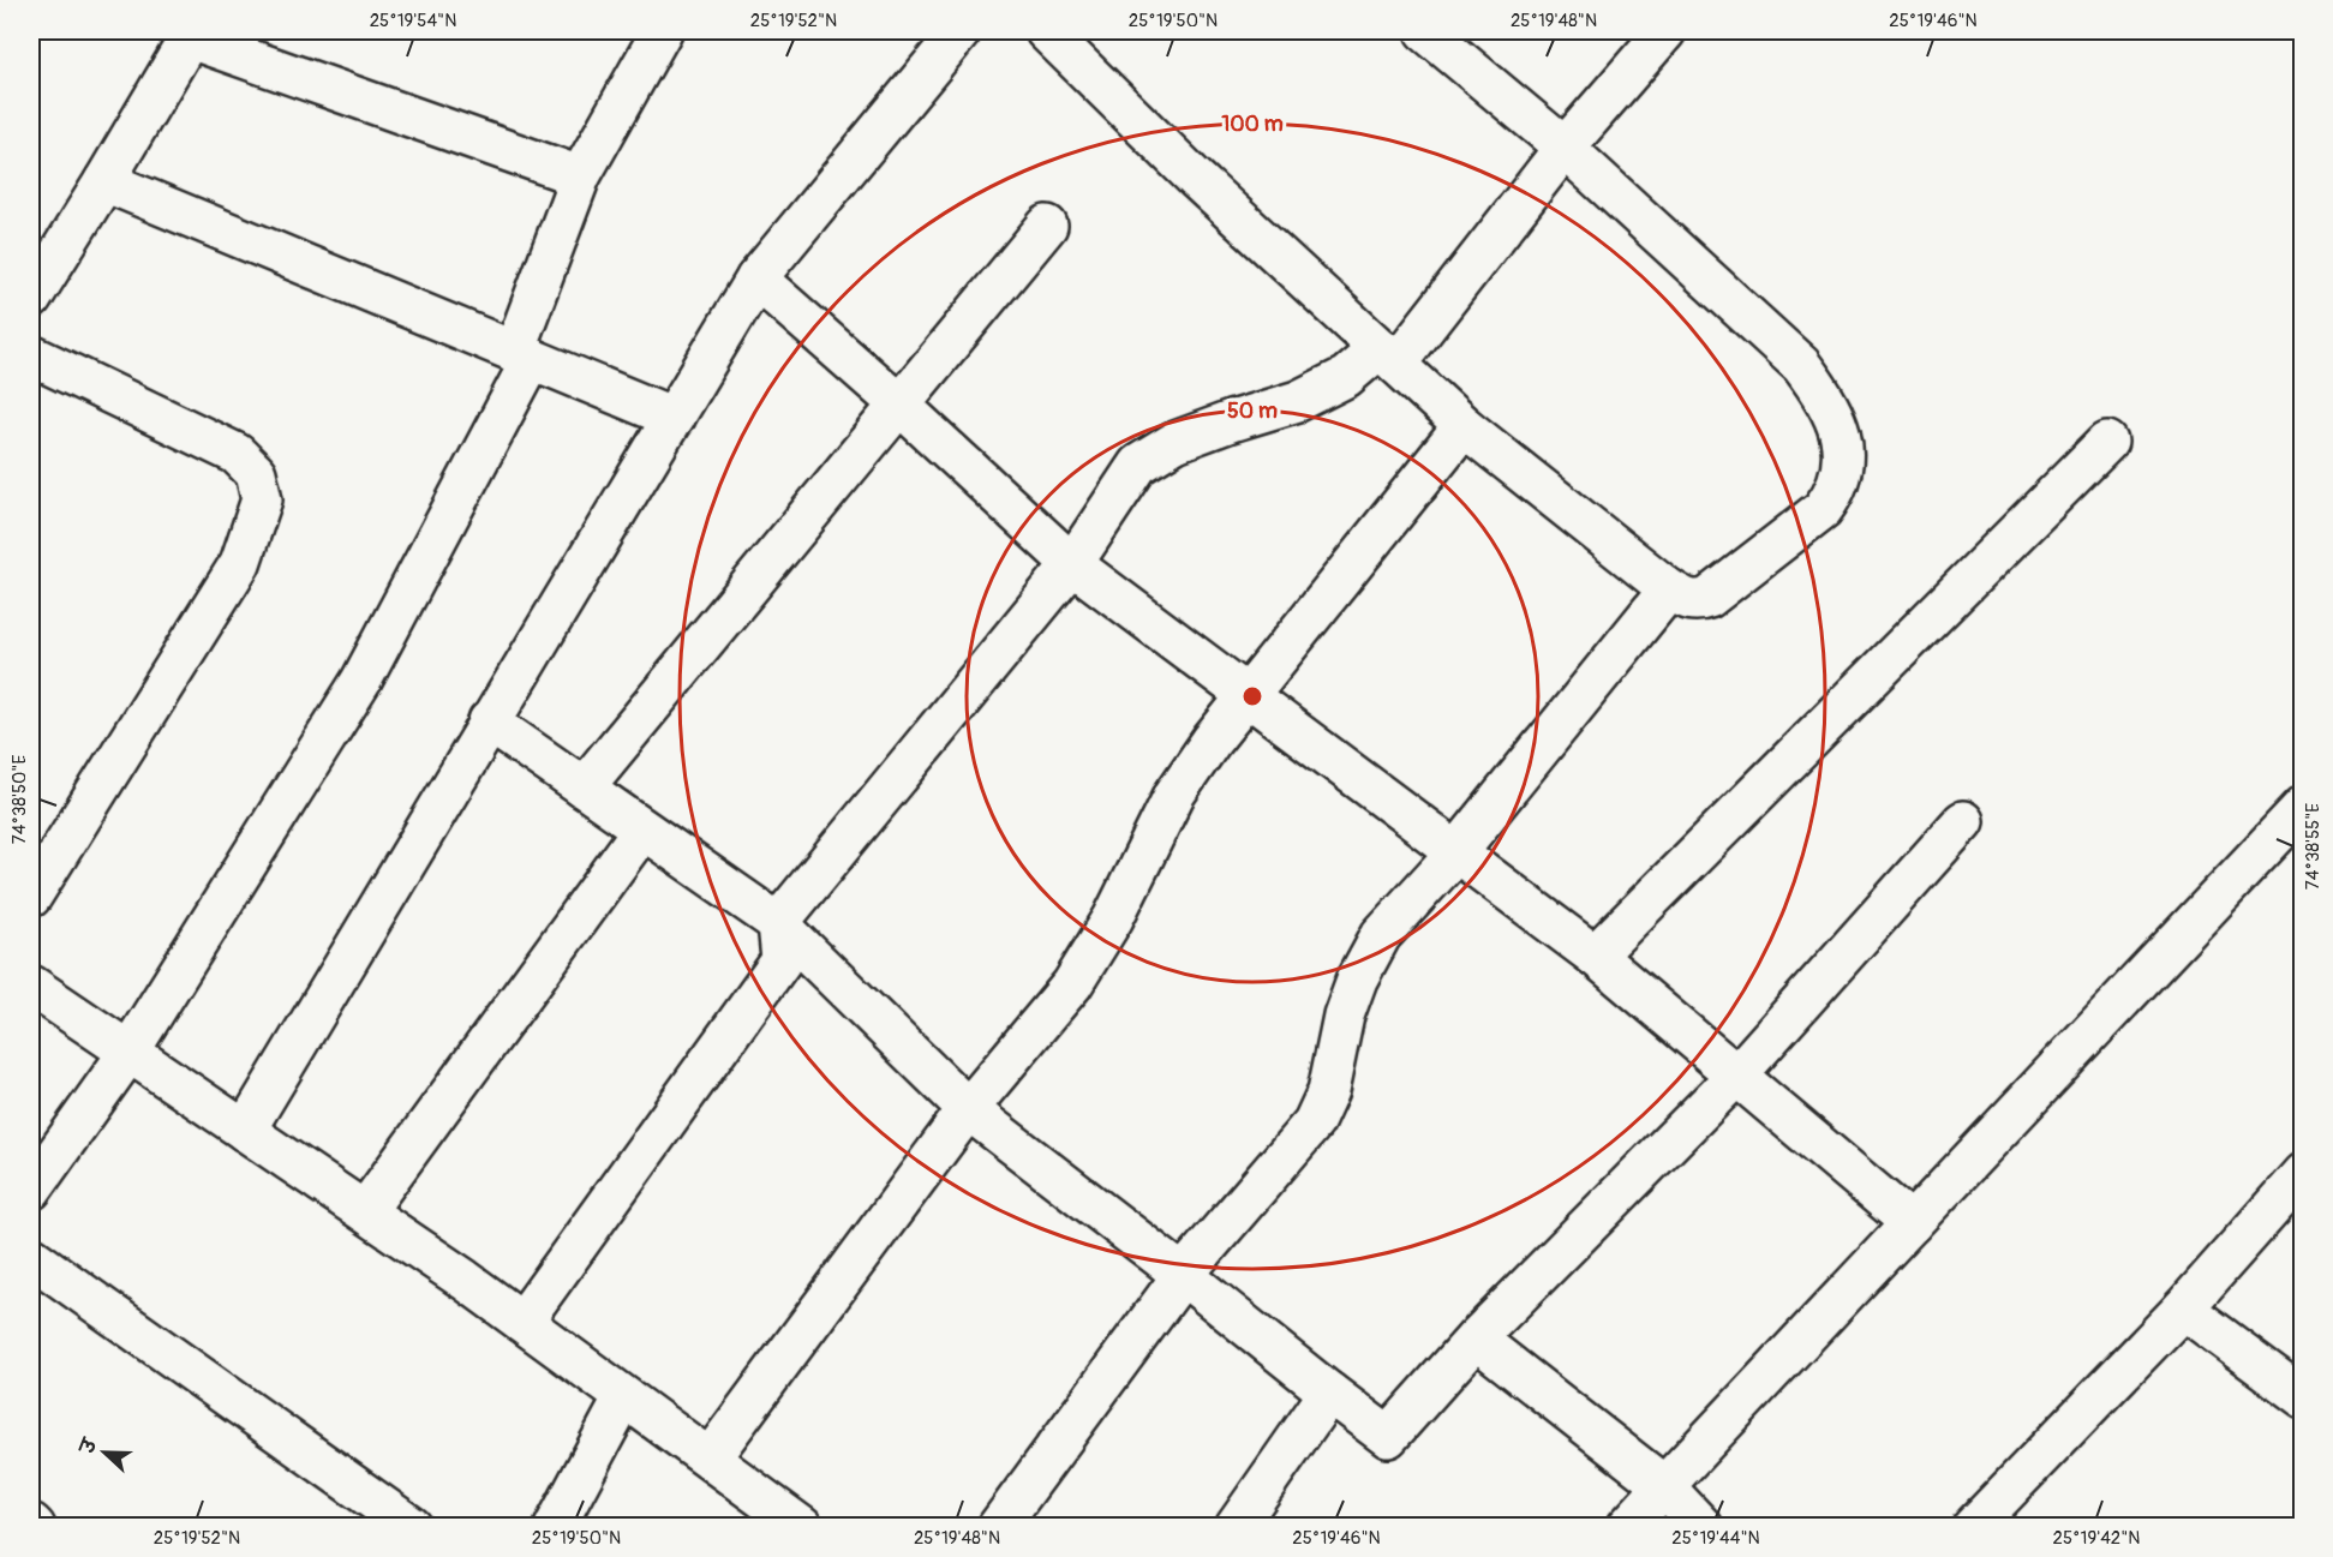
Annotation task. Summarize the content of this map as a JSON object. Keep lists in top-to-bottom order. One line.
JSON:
{"north":"left","coordinates":["25°19'54\"N","25°19'52\"N","25°19'50\"N","25°19'48\"N","25°19'46\"N","74°38'50\"E","74°38'55\"E","25°19'44\"N","25°19'42\"N"],"rings":["100 m","50 m"]}
